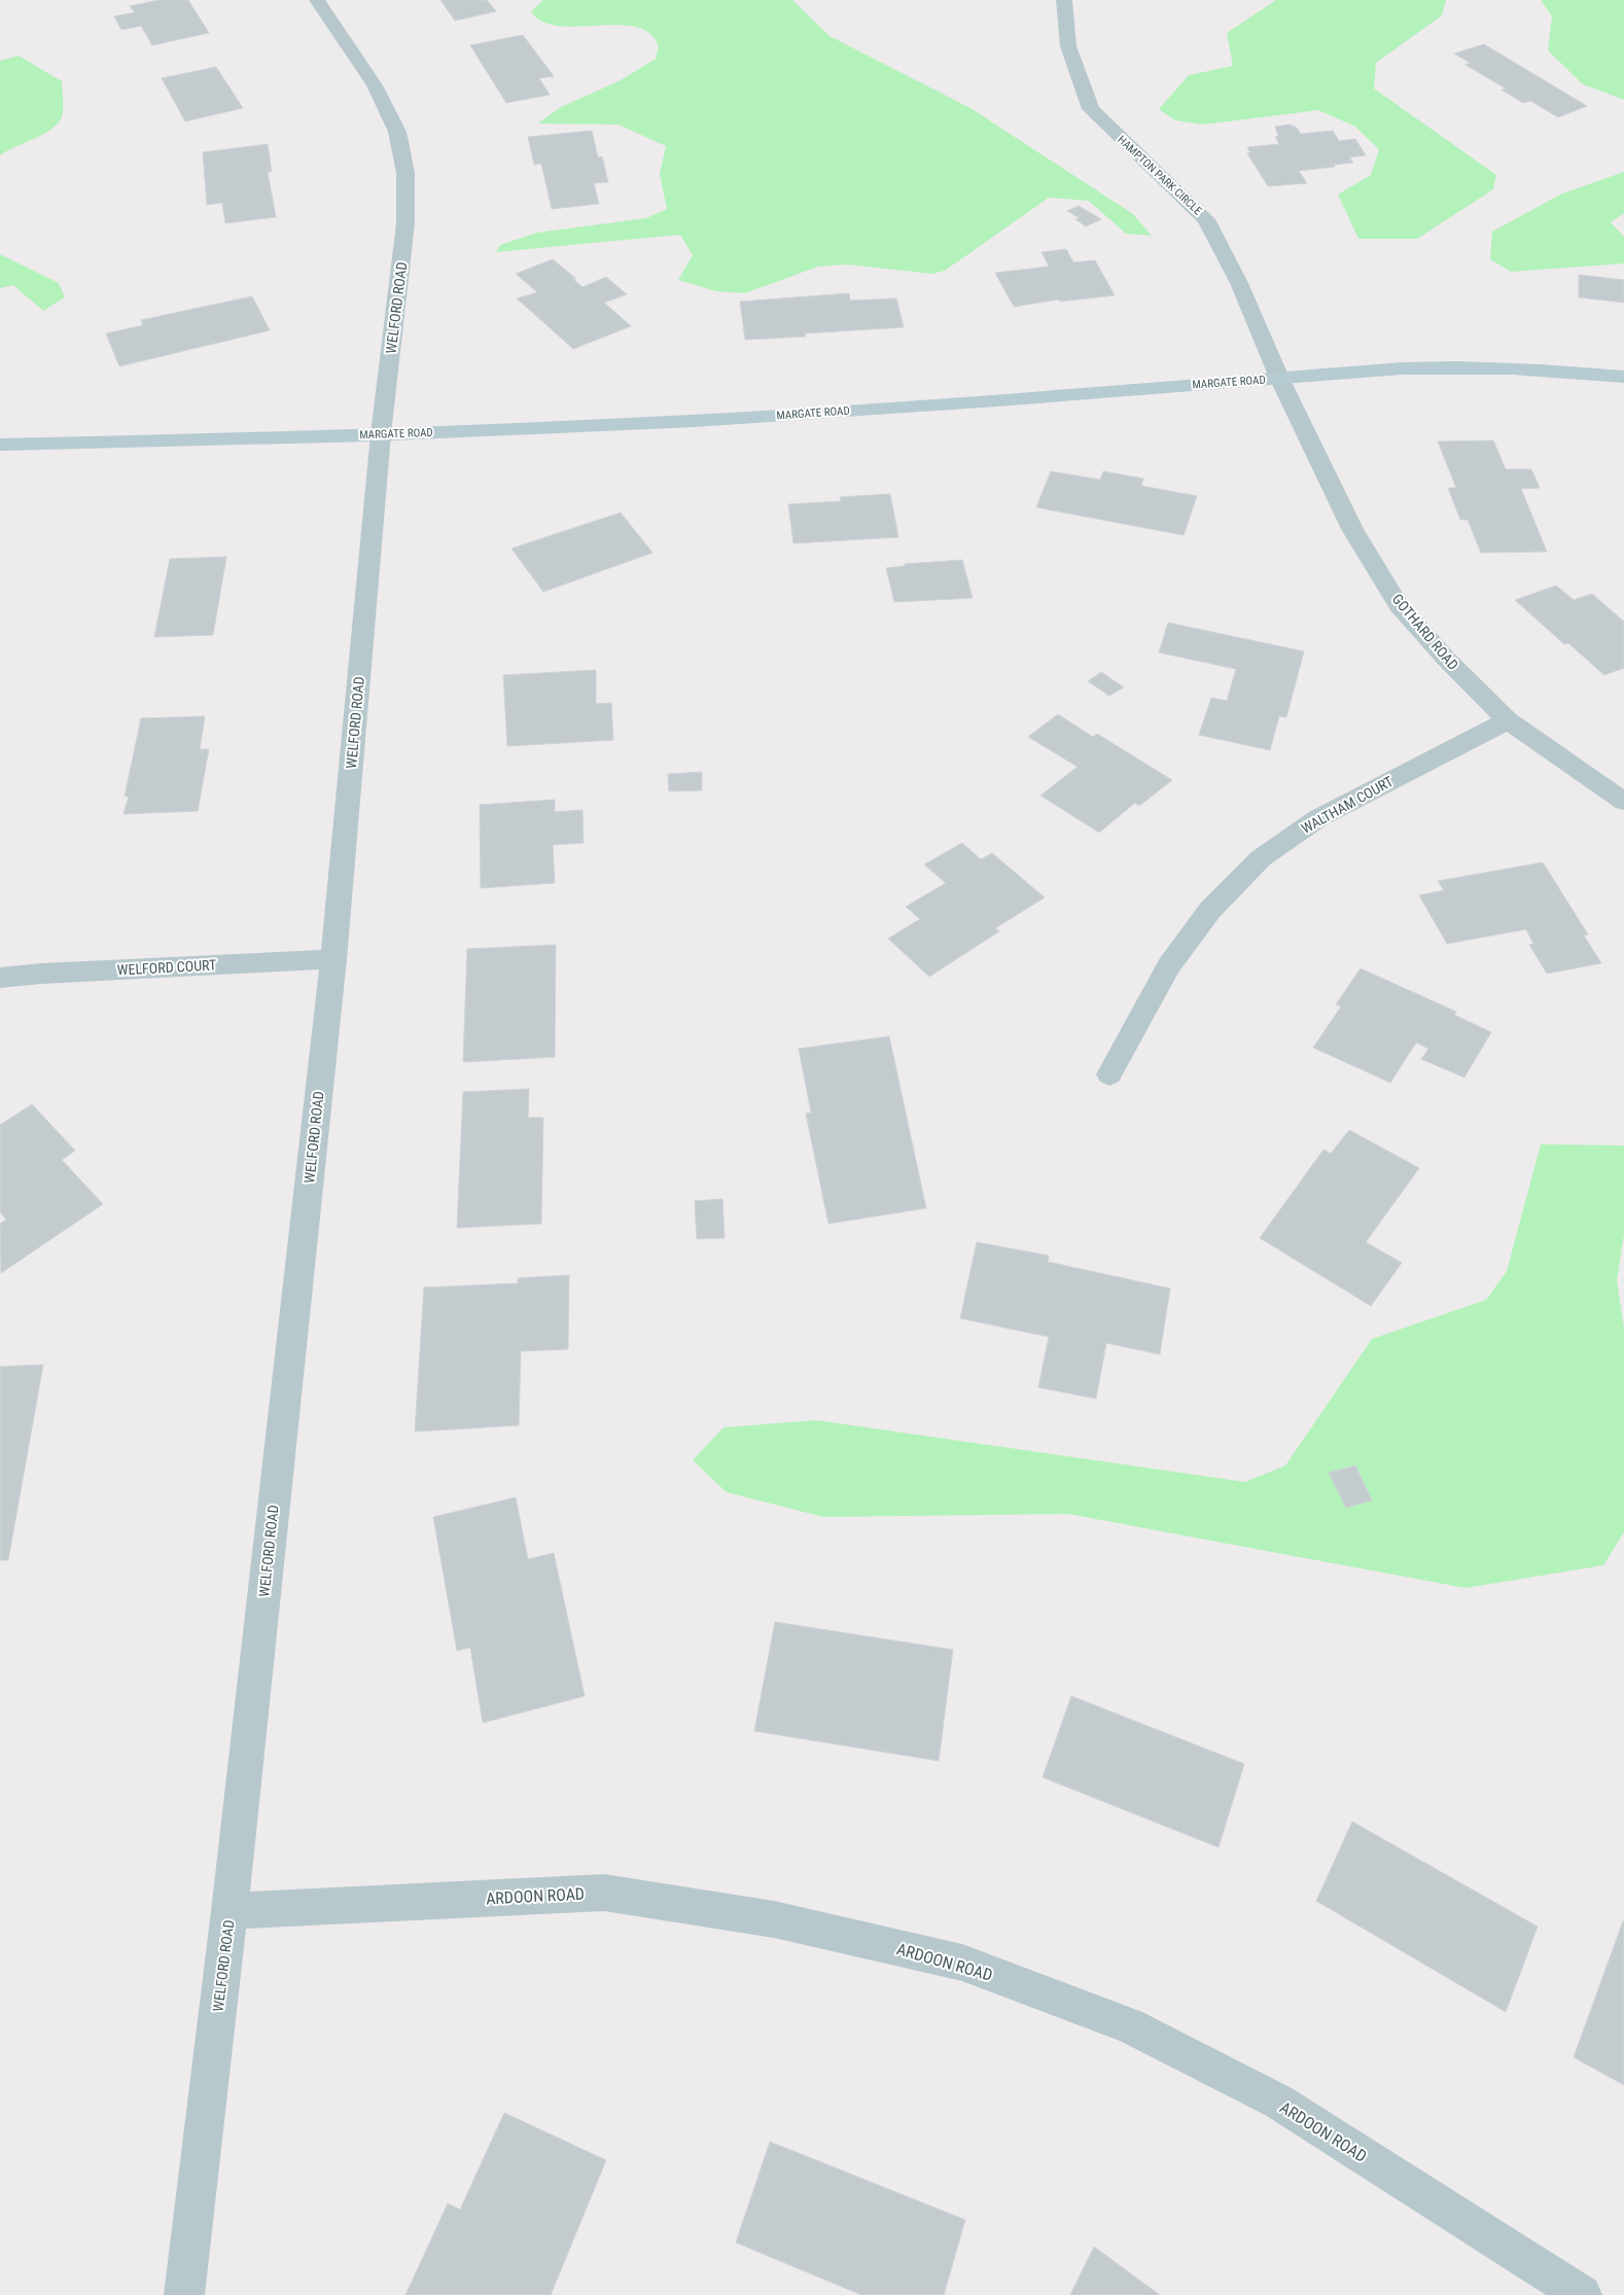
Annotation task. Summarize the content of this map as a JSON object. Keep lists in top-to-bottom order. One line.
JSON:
{"streets":{"street":["HAMPTON PARK CIRCLE","WELFORD ROAD","MARGATE ROAD","GOTHARD ROAD","WALTHAM COURT","WELFORD COURT","ARDOON ROAD"]},"crossings":[["HAMPTON PARK CIRCLE","MARGATE ROAD"],["HAMPTON PARK CIRCLE","GOTHARD ROAD"],["WELFORD ROAD","MARGATE ROAD"],["WELFORD ROAD","WELFORD COURT"],["WELFORD ROAD","ARDOON ROAD"],["MARGATE ROAD","GOTHARD ROAD"],["GOTHARD ROAD","WALTHAM COURT"]]}
